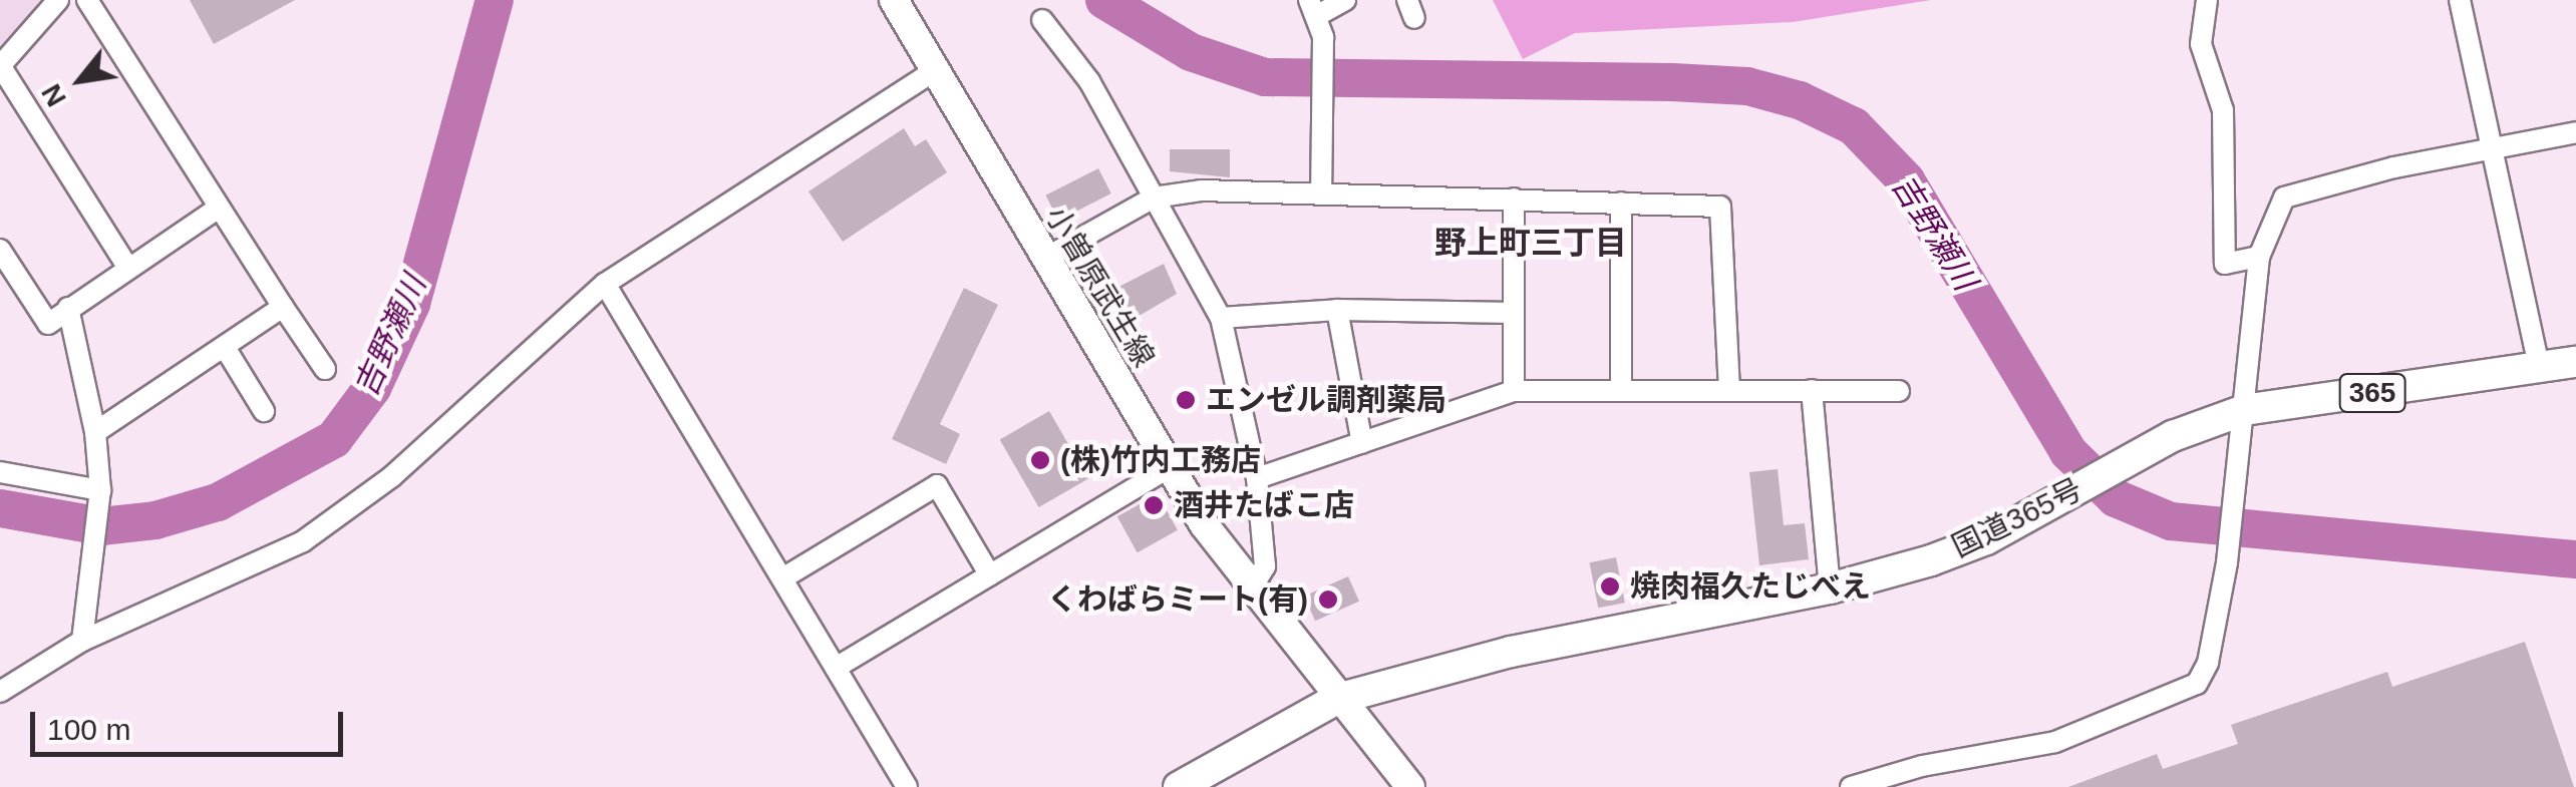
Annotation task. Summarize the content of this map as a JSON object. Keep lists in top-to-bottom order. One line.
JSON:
{"streets":{"highway":["365","国道365号"],"main road":["小曽原武生線"]},"crossings":[["小曽原武生線","国道365号"]],"districts":["野上町三丁目"],"water":["吉野瀬川"],"places":["エンゼル調剤薬局","(株)竹内工務店","酒井たばこ店","焼肉福久たじべえ","くわばらミート(有)"],"scale_bar":"100 m","north":"bottom left"}
